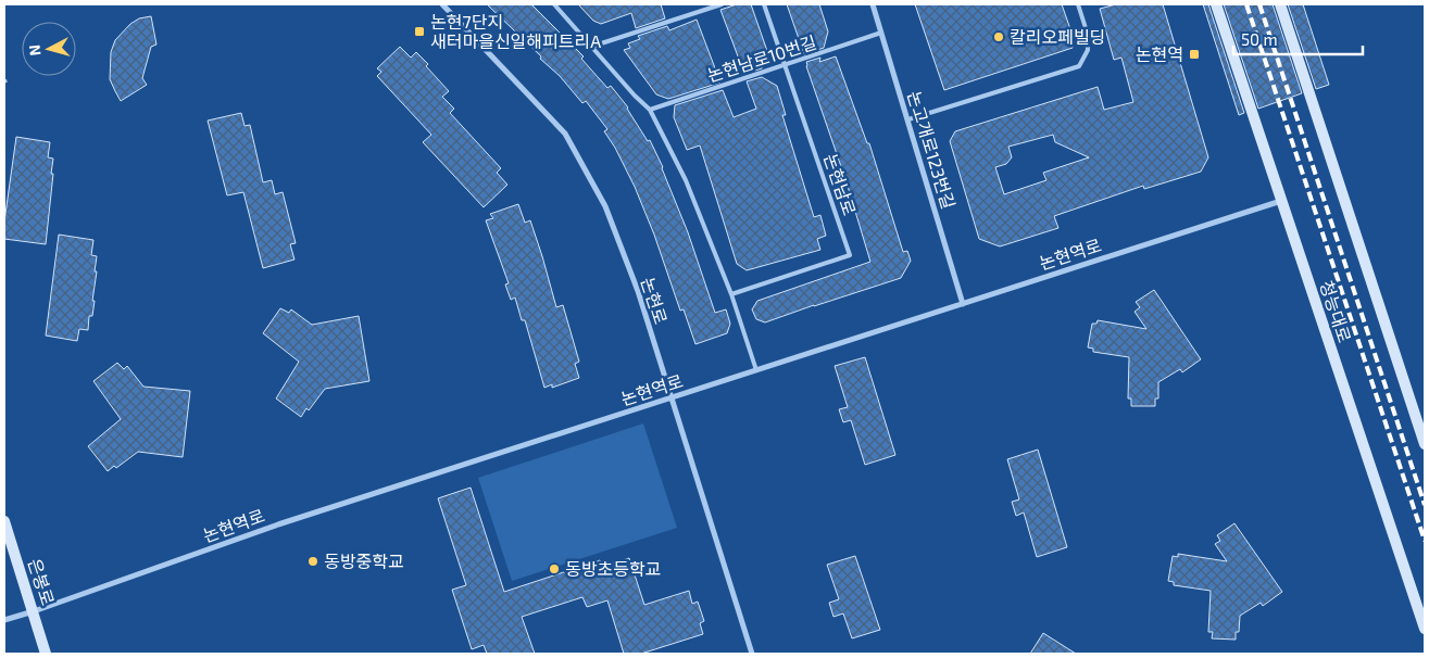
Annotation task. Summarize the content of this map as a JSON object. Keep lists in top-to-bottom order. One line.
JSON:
{"streets":{"main road":["청능대로","은봉로"],"street":["논고개로123번길","논현역로","논현로"],"lane":["논현남로10번길","논현남로"]},"crossings":[["논현남로10번길","논고개로123번길"],["논현남로10번길","논현남로"],["논고개로123번길","논현역로"],["논현역로","논현로"],["논현역로","청능대로"],["논현역로","은봉로"]],"places":{"transit":["논현7단지 새터마을신일해피트리A","논현역"],"other":["칼리오페빌딩","동방중학교","동방초등학교"]},"scale_bar":"50 m","north":"left"}
